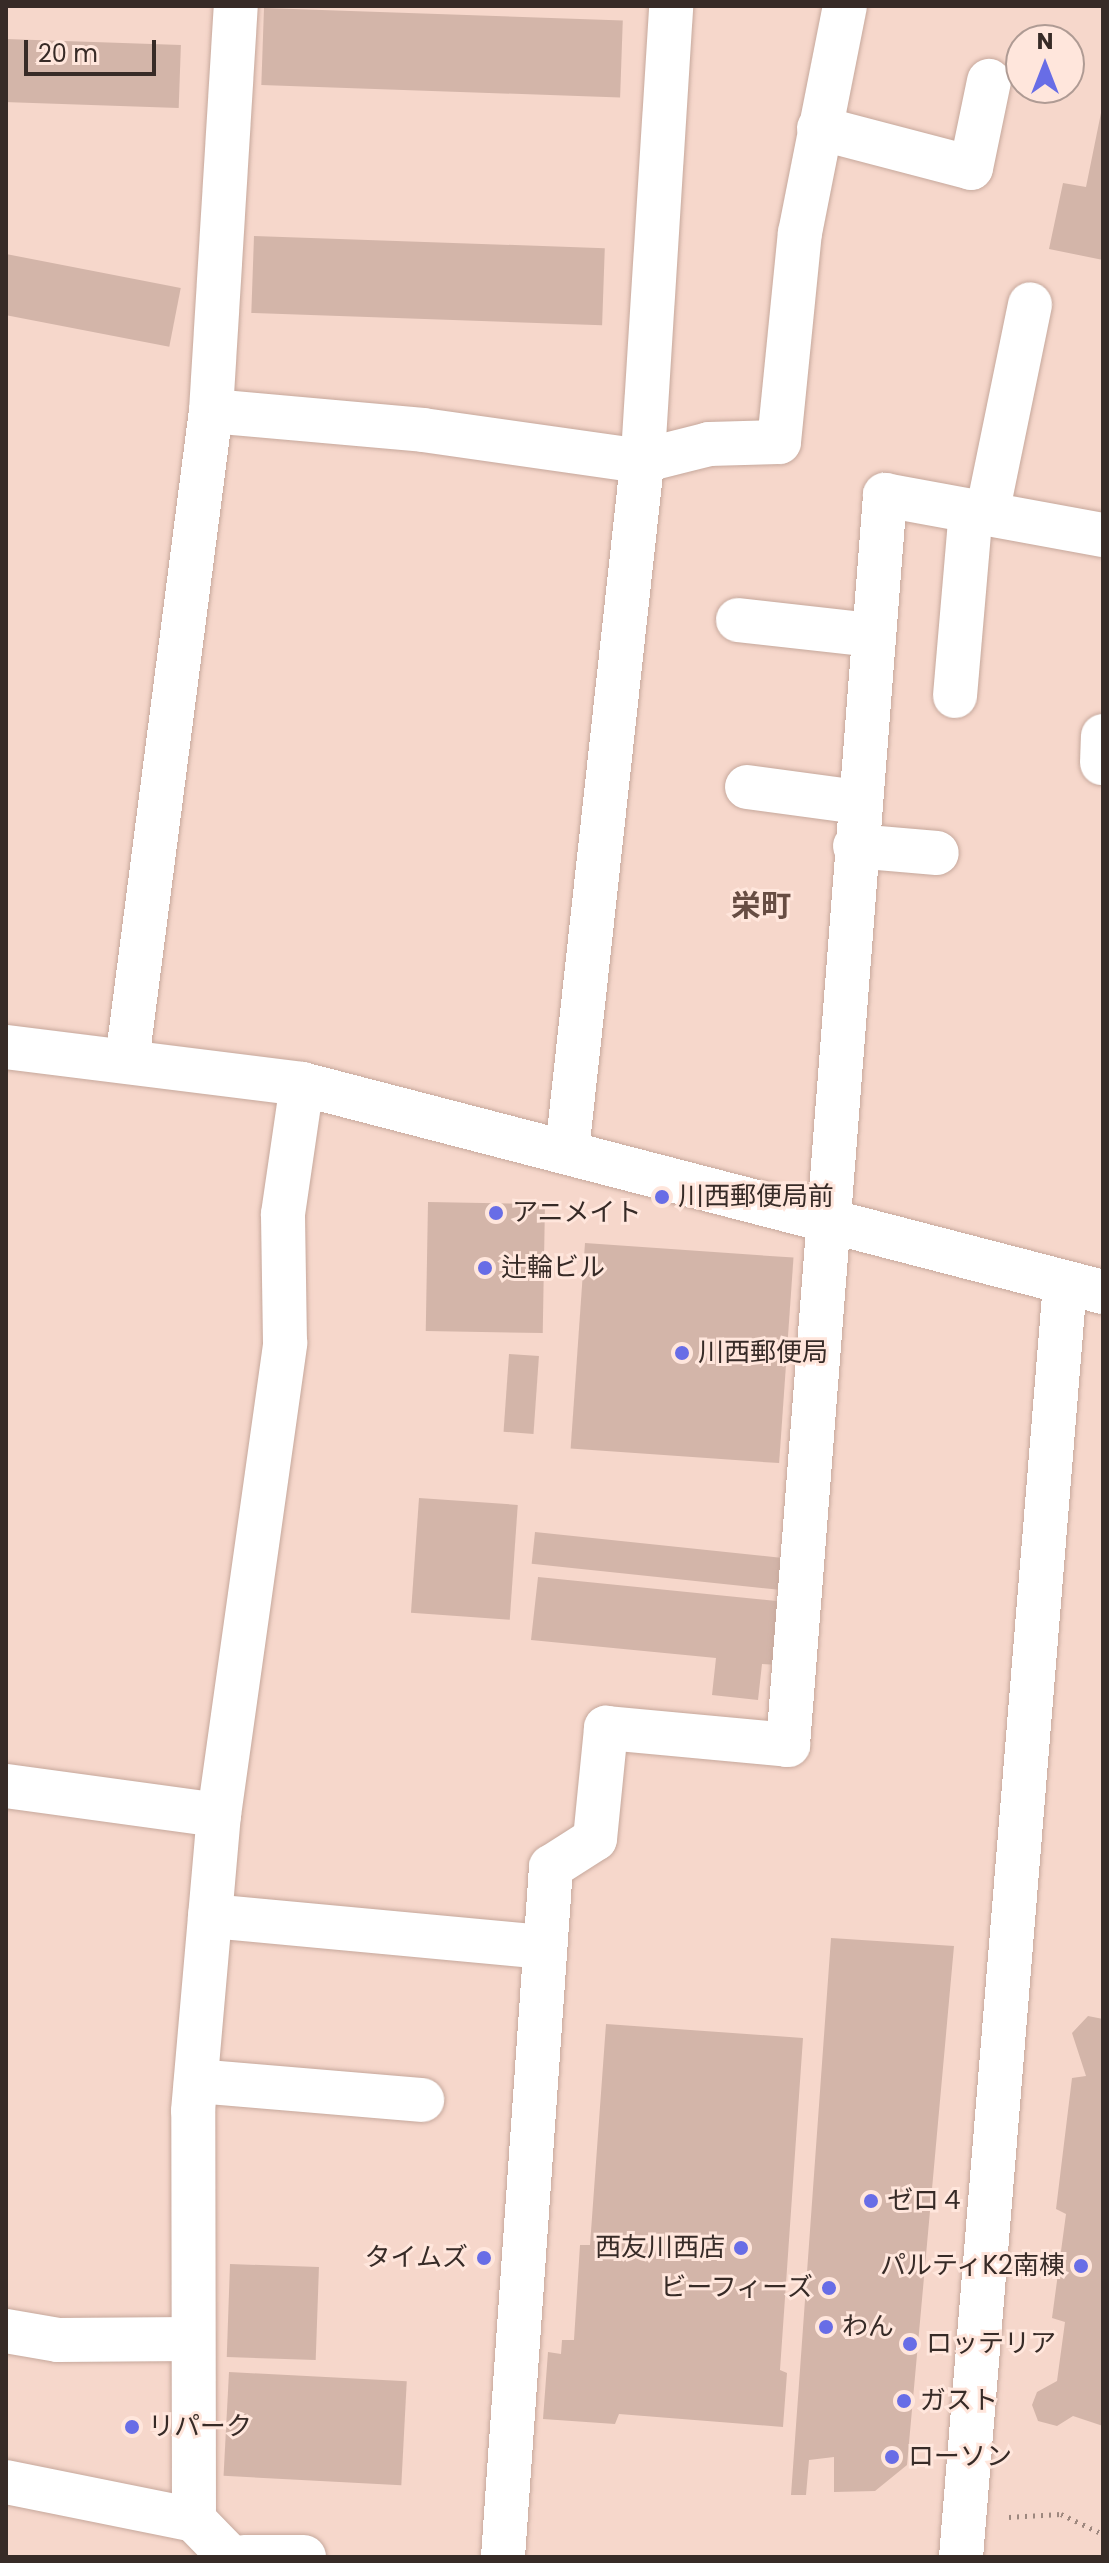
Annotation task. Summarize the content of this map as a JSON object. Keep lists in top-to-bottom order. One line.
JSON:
{"districts":["栄町"],"places":["川西郵便局前","アニメイト","辻輪ビル","川西郵便局","ゼロ４","西友川西店","タイムズ","パルティK2南棟","ビーフィーズ","わん","ロッテリア","ガスト","リパーク","ローソン"],"scale_bar":"20 m","north":"top"}
